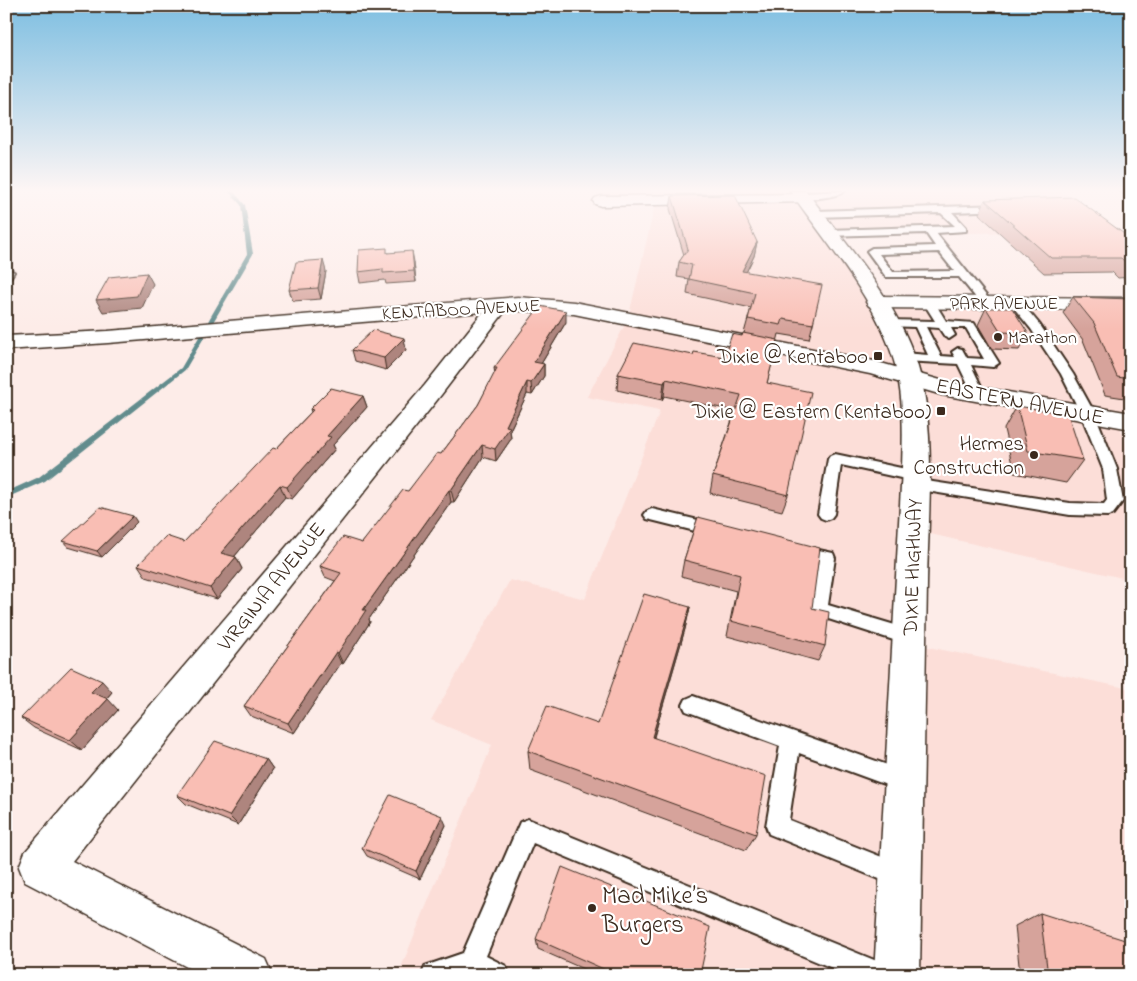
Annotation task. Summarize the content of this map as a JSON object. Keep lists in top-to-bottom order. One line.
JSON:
{"streets":{"street":["PARK AVENUE","KENTABOO AVENUE","EASTERN AVENUE","DIXIE HIGHWAY","VIRGINIA AVENUE"]},"crossings":[["PARK AVENUE","DIXIE HIGHWAY"],["KENTABOO AVENUE","EASTERN AVENUE"],["KENTABOO AVENUE","DIXIE HIGHWAY"],["KENTABOO AVENUE","VIRGINIA AVENUE"],["EASTERN AVENUE","DIXIE HIGHWAY"]],"places":{"other":["Marathon","Hermes Construction","Mad Mike’s Burgers"],"transit":["Dixie @ Kentaboo","Dixie @ Eastern (Kentaboo)"]}}
